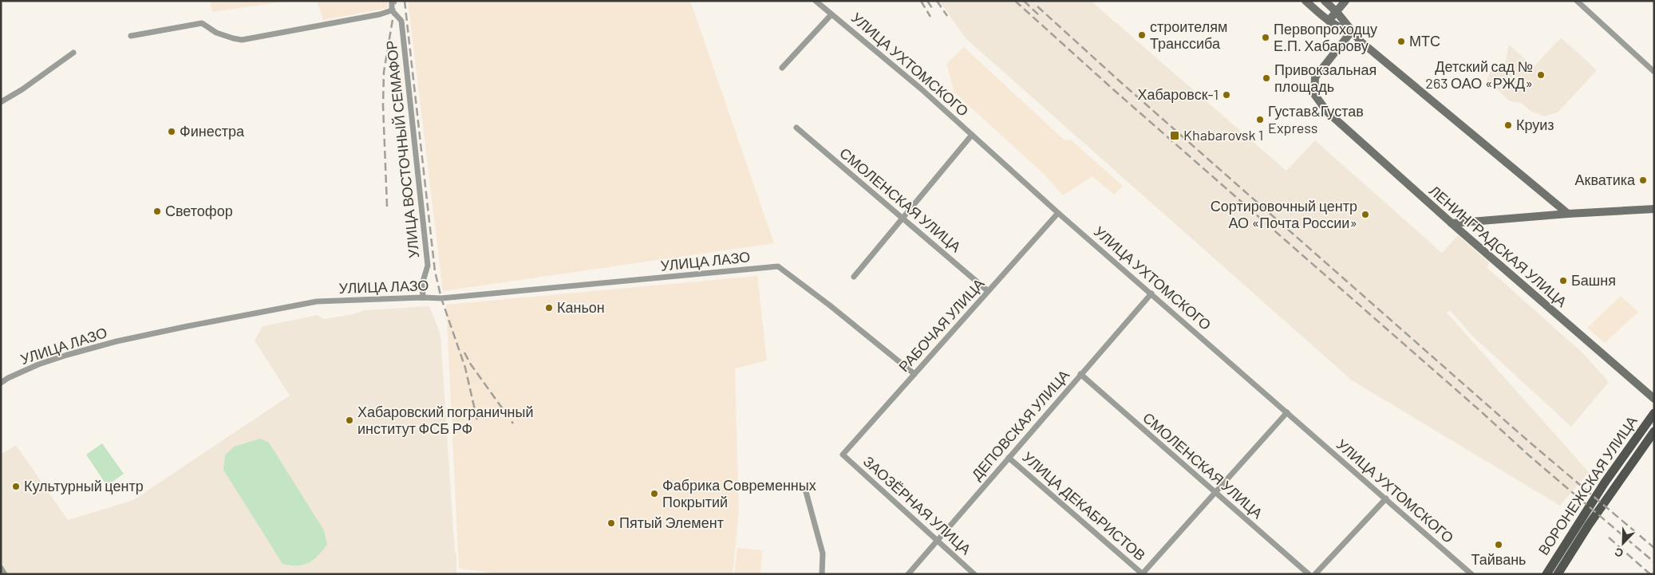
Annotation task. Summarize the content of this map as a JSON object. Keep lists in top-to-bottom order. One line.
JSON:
{"streets":{"main road":["ВОРОНЕЖСКАЯ УЛИЦА"],"street":["УЛИЦА УХТОМСКОГО","УЛИЦА ВОСТОЧНЫЙ СЕМАФОР","СМОЛЕНСКАЯ УЛИЦА","ЛЕНИНГРАДСКАЯ УЛИЦА","УЛИЦА ЛАЗО","РАБОЧАЯ УЛИЦА","ДЕПОВСКАЯ УЛИЦА","ЗАОЗЁРНАЯ УЛИЦА","УЛИЦА ДЕКАБРИСТОВ"]},"crossings":[["УЛИЦА УХТОМСКОГО","РАБОЧАЯ УЛИЦА"],["УЛИЦА УХТОМСКОГО","ДЕПОВСКАЯ УЛИЦА"],["УЛИЦА ВОСТОЧНЫЙ СЕМАФОР","УЛИЦА ЛАЗО"],["СМОЛЕНСКАЯ УЛИЦА","РАБОЧАЯ УЛИЦА"],["СМОЛЕНСКАЯ УЛИЦА","ДЕПОВСКАЯ УЛИЦА"],["УЛИЦА ЛАЗО","РАБОЧАЯ УЛИЦА"],["РАБОЧАЯ УЛИЦА","ЗАОЗЁРНАЯ УЛИЦА"],["ДЕПОВСКАЯ УЛИЦА","ЗАОЗЁРНАЯ УЛИЦА"],["ДЕПОВСКАЯ УЛИЦА","УЛИЦА ДЕКАБРИСТОВ"]],"places":{"other":["строителям Транссиба","Первопроходцу Е.П. Хабарову","МТС","Детский сад № 263 ОАО «РЖД»","Привокзальная площадь","Хабаровск-1","Густав&Густав Express","Круиз","Финестра","Акватика","Светофор","Сортировочный центр АО «Почта России»","Башня","Каньон","Хабаровский пограничный институт ФСБ РФ","Культурный центр","Фабрика Современных Покрытий","Пятый Элемент","Тайвань"],"transit":["Khabarovsk 1"]},"north":"bottom left"}
